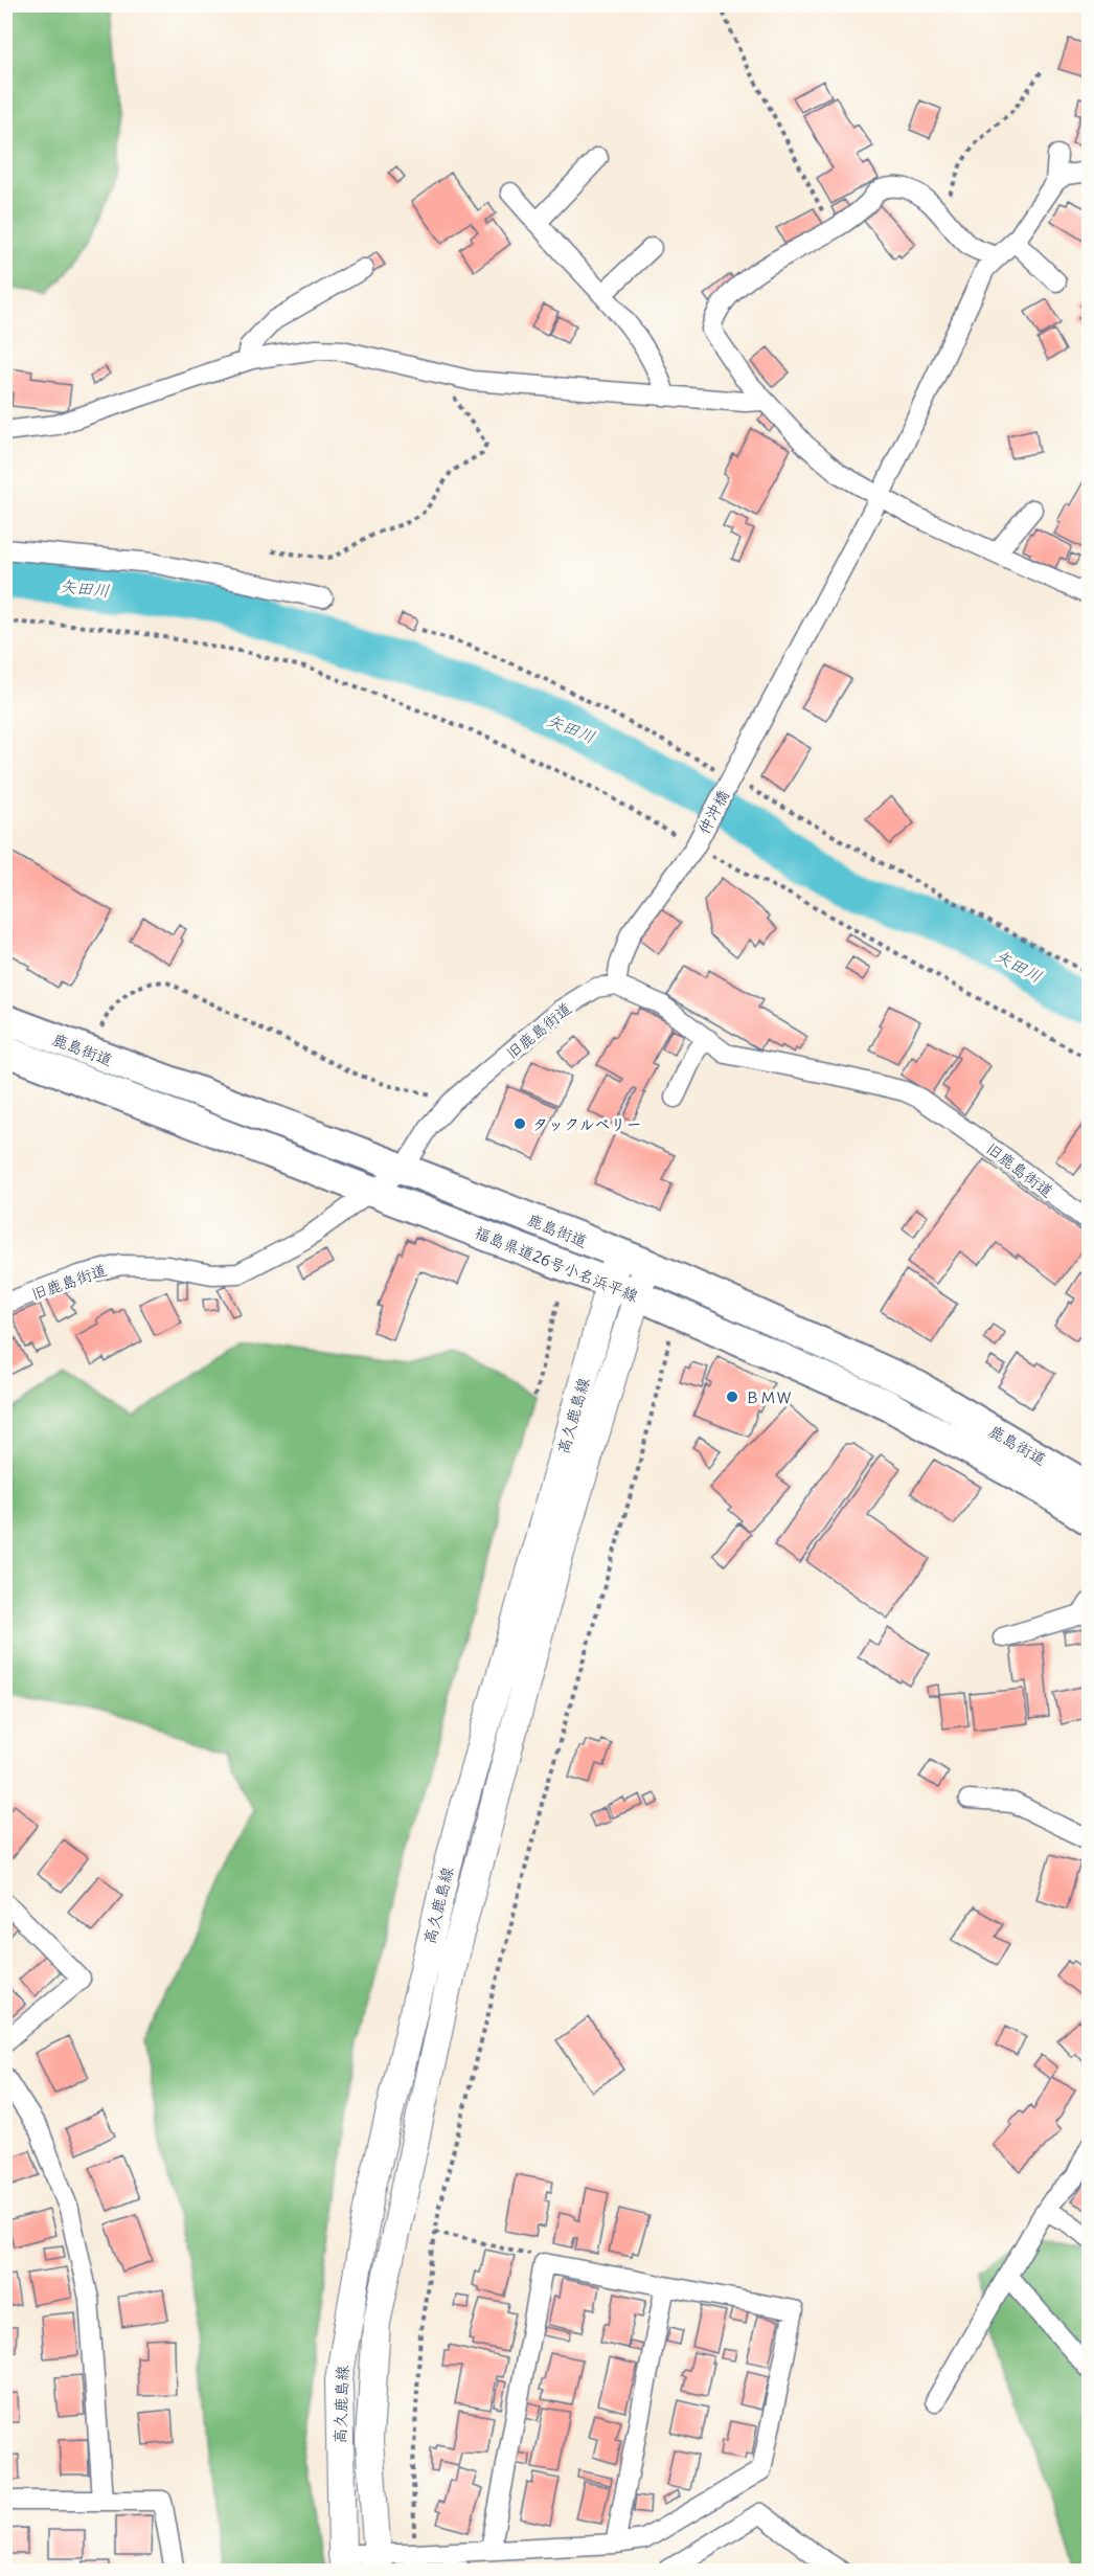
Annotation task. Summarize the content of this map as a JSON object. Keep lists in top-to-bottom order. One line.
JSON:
{"streets":{"main road":["鹿島街道","福島県道26号小名浜平線","高久鹿島線"],"street":["仲沖橋","旧鹿島街道"]},"crossings":[["仲沖橋","旧鹿島街道"],["旧鹿島街道","鹿島街道"],["旧鹿島街道","福島県道26号小名浜平線"],["鹿島街道","高久鹿島線"],["福島県道26号小名浜平線","高久鹿島線"]],"water":["矢田川"],"places":["タックルベリー","ＢＭＷ"]}
